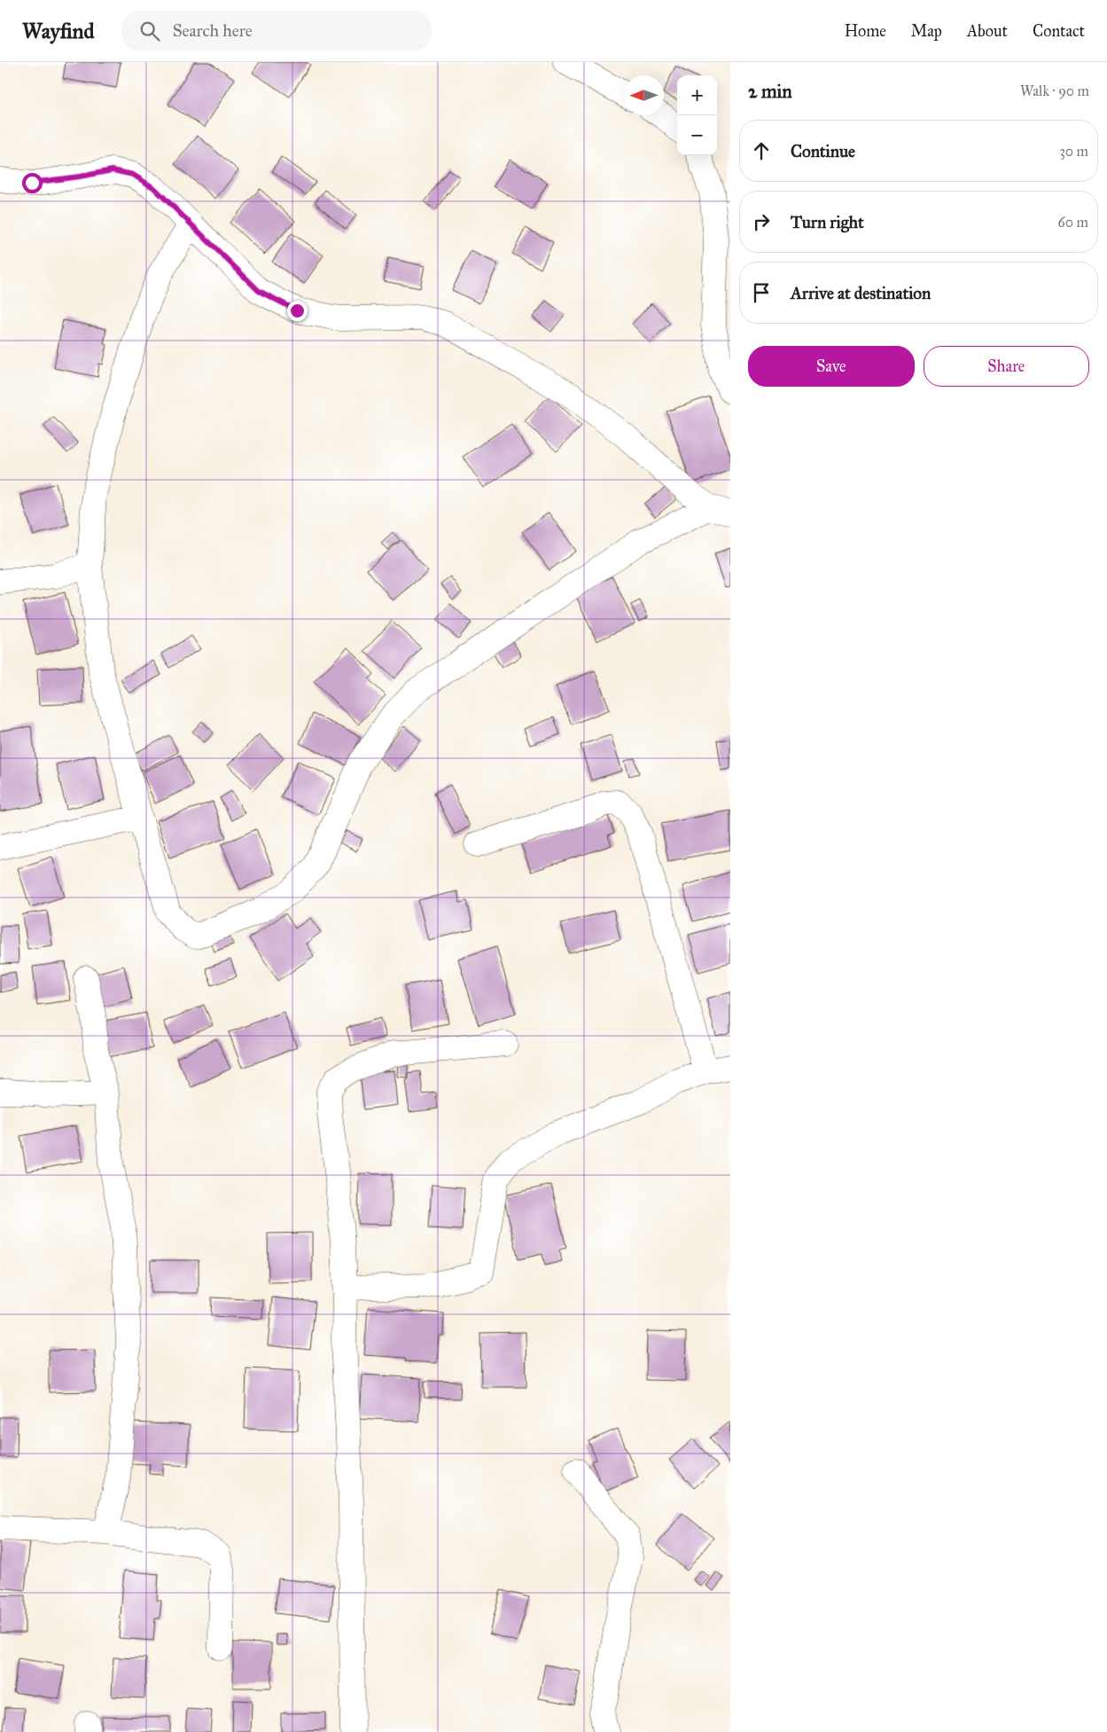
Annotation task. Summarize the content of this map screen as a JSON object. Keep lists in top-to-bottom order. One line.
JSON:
{"north":"left","page":{"header":"Wayfind","search":"Search here","nav":["Home","Map","About","Contact"],"heading":["2 min","Walk · 90 m"],"map_buttons":["+","−"],"list":[["Continue","30 m"],["Turn right","60 m"],"Arrive at destination"],"buttons":["Save","Share"]}}
